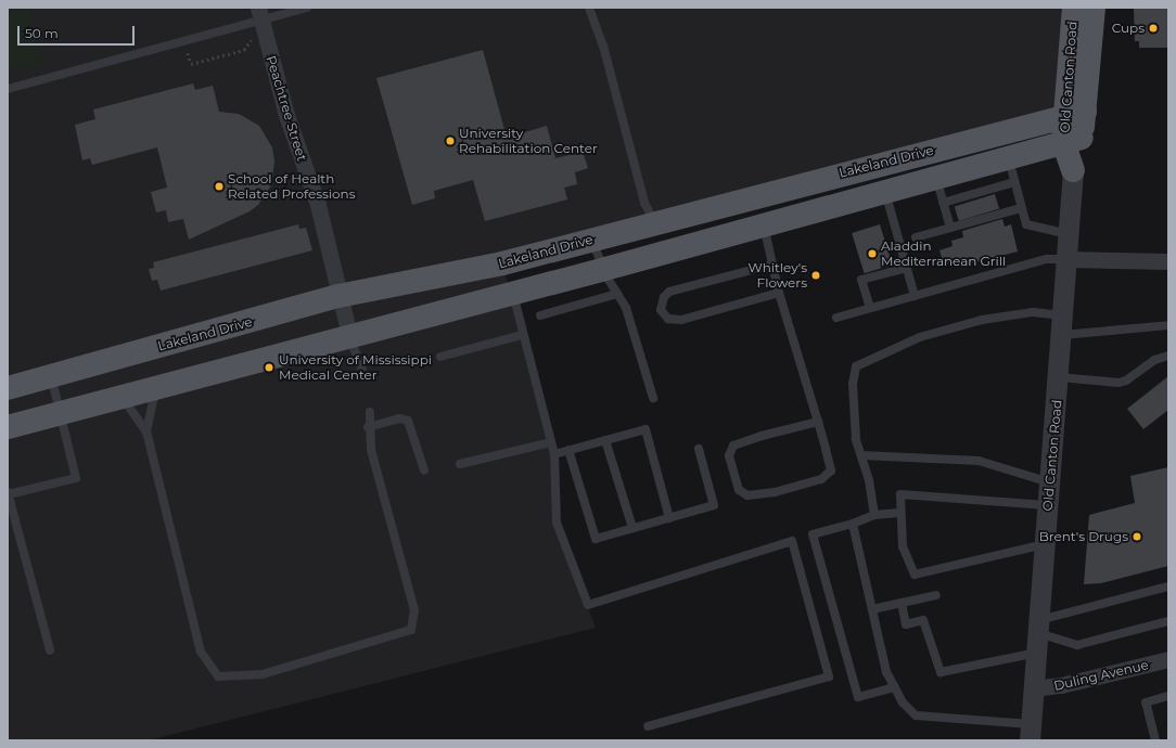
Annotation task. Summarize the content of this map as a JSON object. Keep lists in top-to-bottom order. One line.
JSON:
{"streets":{"main road":["Old Canton Road","Lakeland Drive"],"street":["Peachtree Street","Duling Avenue"]},"crossings":[["Old Canton Road","Lakeland Drive"],["Old Canton Road","Duling Avenue"],["Peachtree Street","Lakeland Drive"]],"places":["Cups","University Rehabilitation Center","School of Health Related Professions","Aladdin Mediterranean Grill","Whitley's Flowers","University of Mississippi Medical Center","Brent's Drugs"],"scale_bar":"50 m"}
